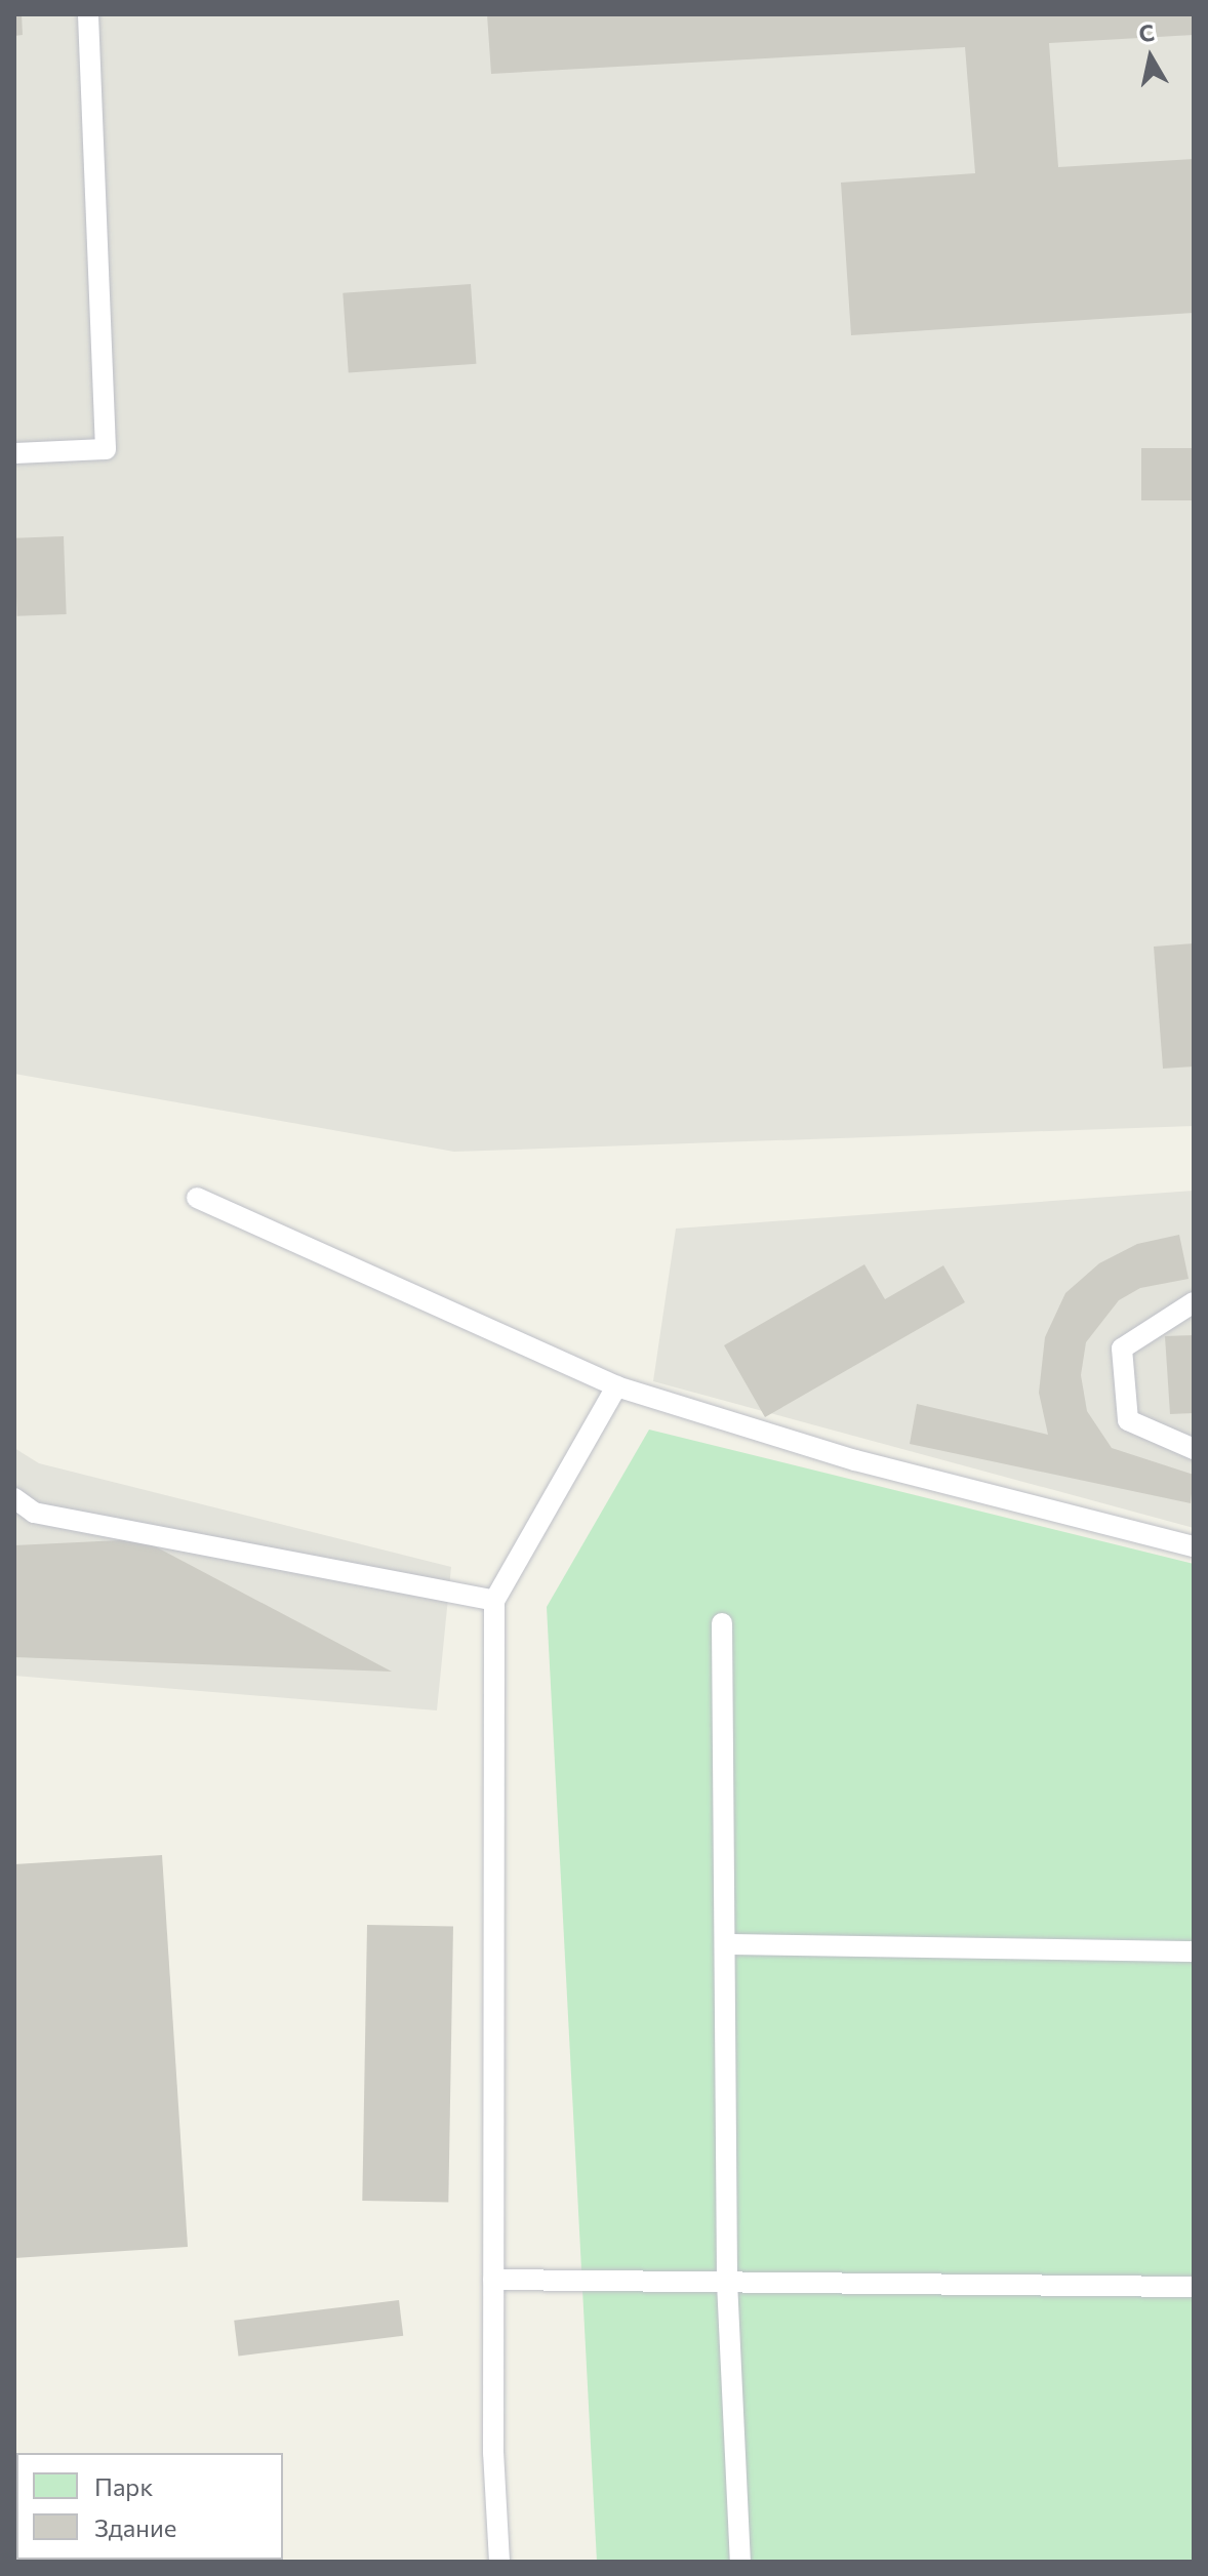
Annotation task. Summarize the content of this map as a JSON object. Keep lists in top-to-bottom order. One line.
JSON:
{"legend":["Парк","Здание"],"north":"top"}
